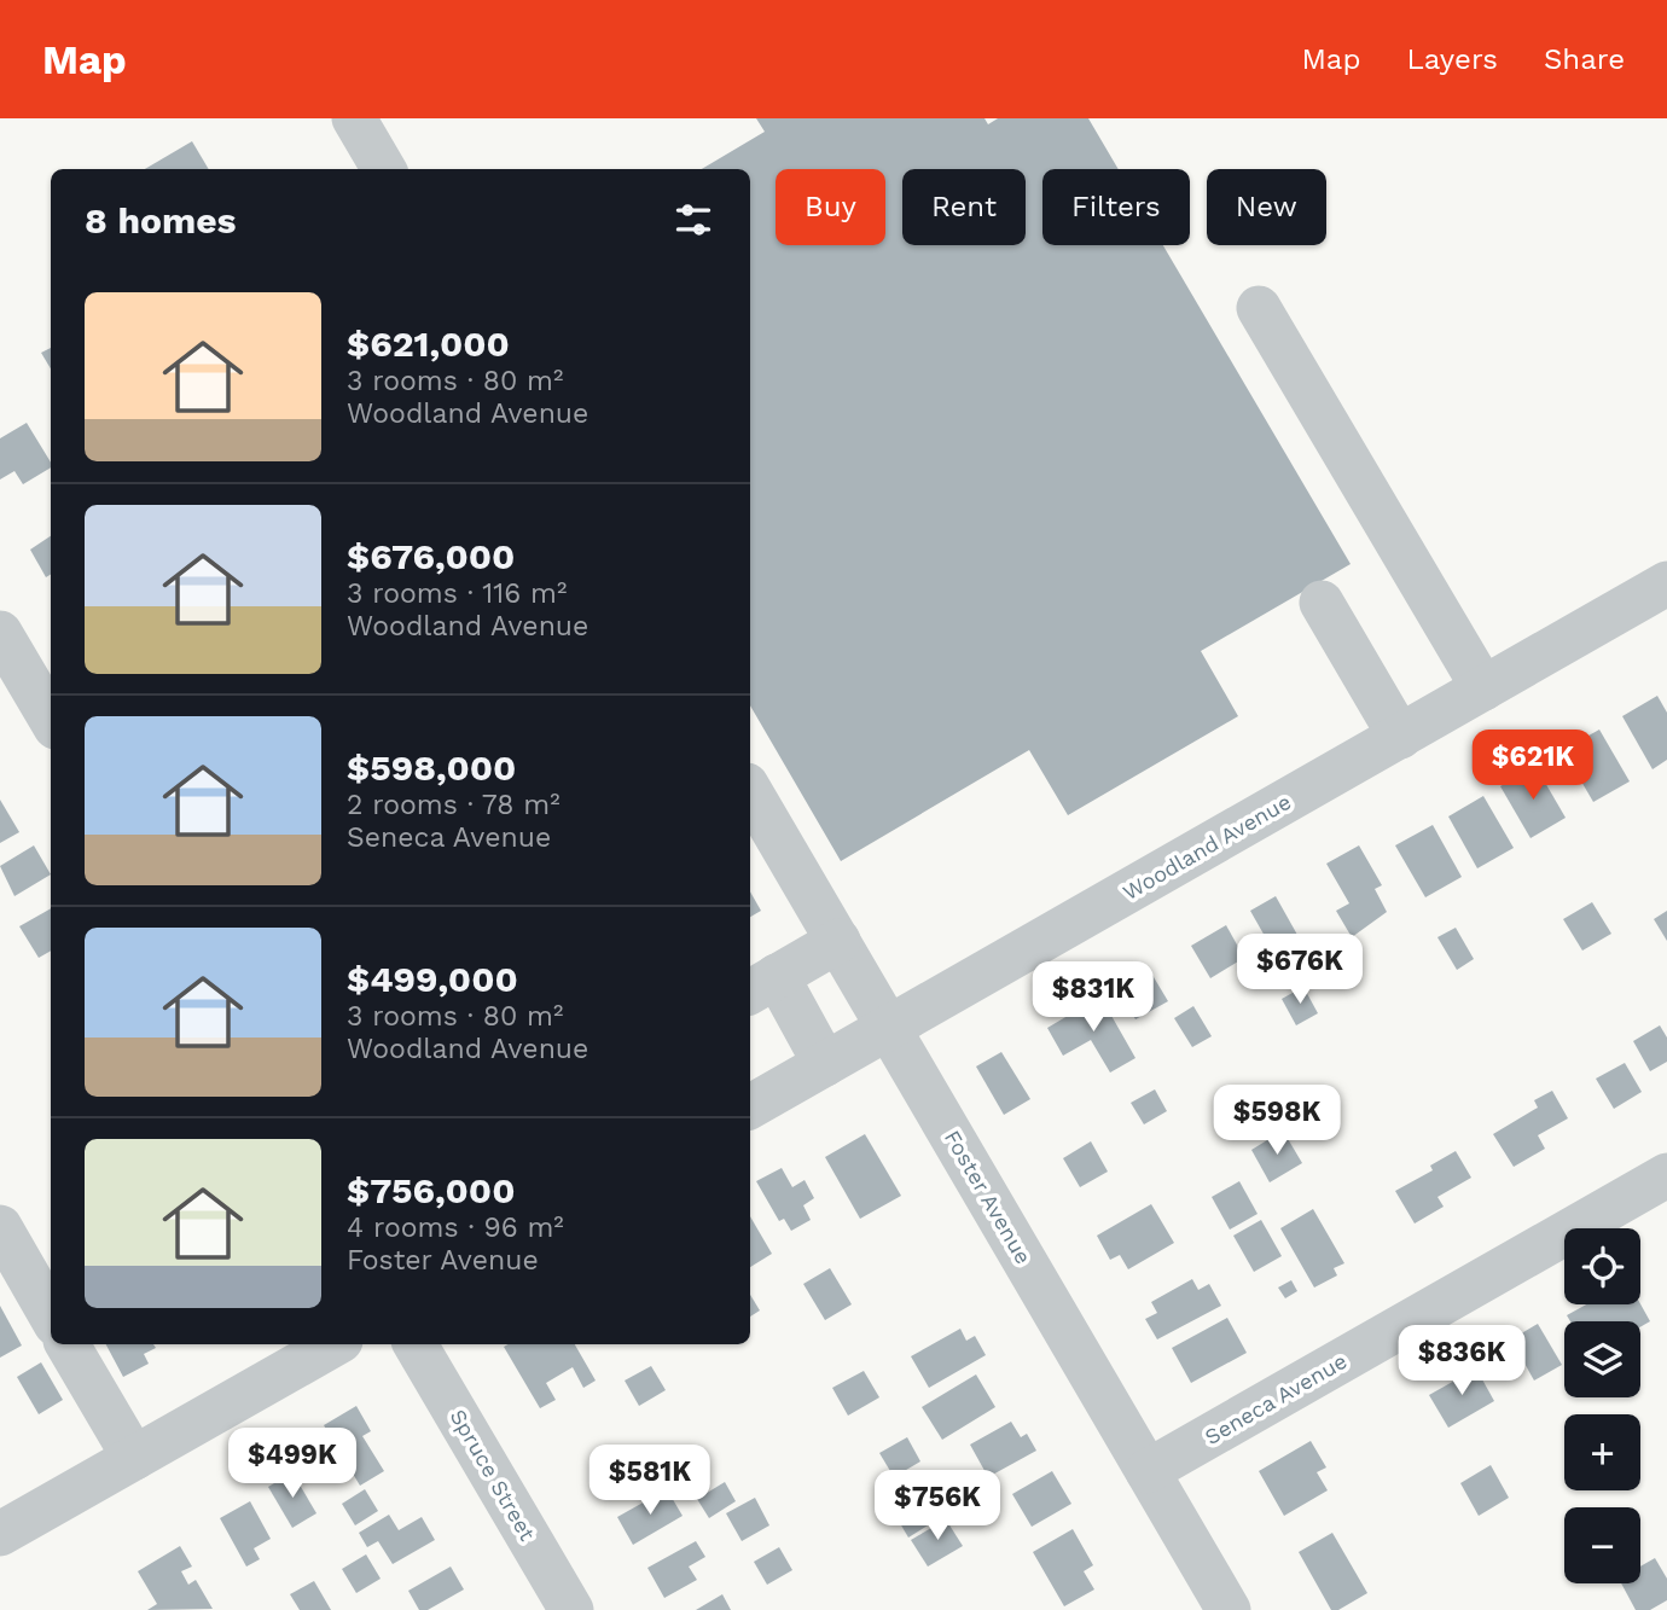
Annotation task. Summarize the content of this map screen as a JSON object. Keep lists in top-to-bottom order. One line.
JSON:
{"streets":{"street":["Woodland Avenue","Foster Avenue","Seneca Avenue","Spruce Street"]},"crossings":[["Woodland Avenue","Foster Avenue"],["Foster Avenue","Seneca Avenue"]],"page":{"header":"Map","nav":["Map","Layers","Share"],"chip":["Buy","Rent","Filters","New"],"heading":"8 homes","list":[{"name":"$621,000","note":"3 rooms · 80 m² · Woodland Avenue"},{"name":"$676,000","note":"3 rooms · 116 m² · Woodland Avenue"},{"name":"$598,000","note":"2 rooms · 78 m² · Seneca Avenue"},{"name":"$499,000","note":"3 rooms · 80 m² · Woodland Avenue"},{"name":"$756,000","note":"4 rooms · 96 m² · Foster Avenue"}],"price":["$621K","$676K","$831K","$598K","$836K","$499K","$581K","$756K"],"map_buttons":["+","−"]}}
